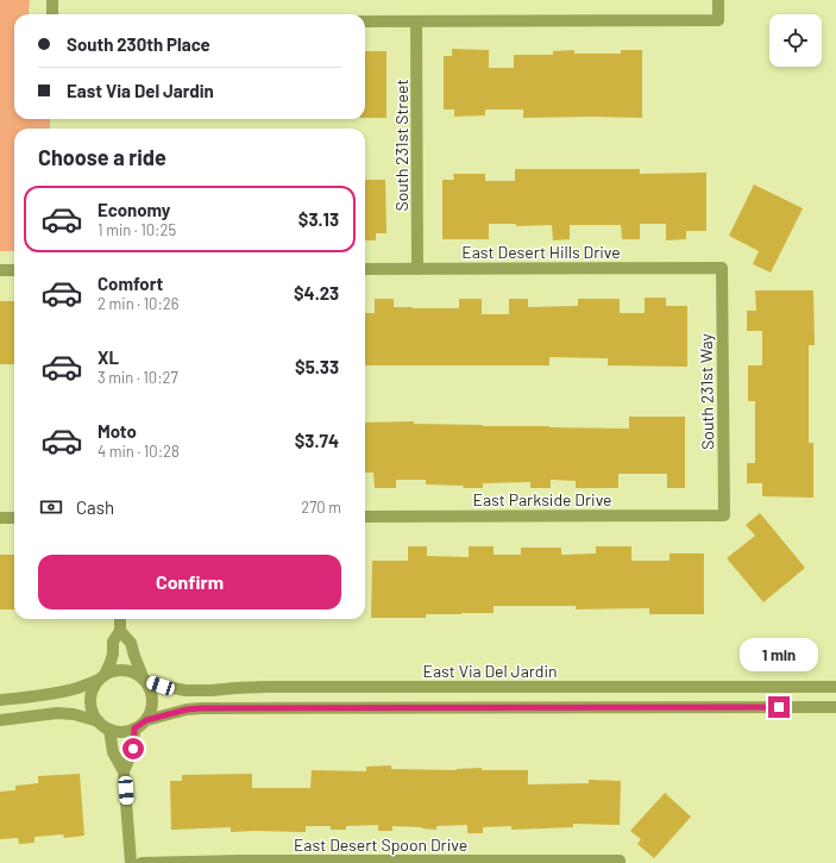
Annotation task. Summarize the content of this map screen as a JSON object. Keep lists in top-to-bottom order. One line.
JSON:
{"streets":{"street":["South 231st Street","East Desert Hills Drive","South 231st Way","East Parkside Drive","East Via Del Jardin","East Desert Spoon Drive"]},"crossings":[["South 231st Street","East Desert Hills Drive"],["East Desert Hills Drive","South 231st Way"],["South 231st Way","East Parkside Drive"]],"page":{"banner":["South 230th Place","East Via Del Jardin"],"heading":"Choose a ride","list":[{"name":"Economy","note":"1 min · 10:25","value":"$3.13"},{"name":"Comfort","note":"2 min · 10:26","value":"$4.23"},{"name":"XL","note":"3 min · 10:27","value":"$5.33"},{"name":"Moto","note":"4 min · 10:28","value":"$3.74"}],"pay":["Cash","270 m"],"buttons":"Confirm","bubble":"1 min"}}
